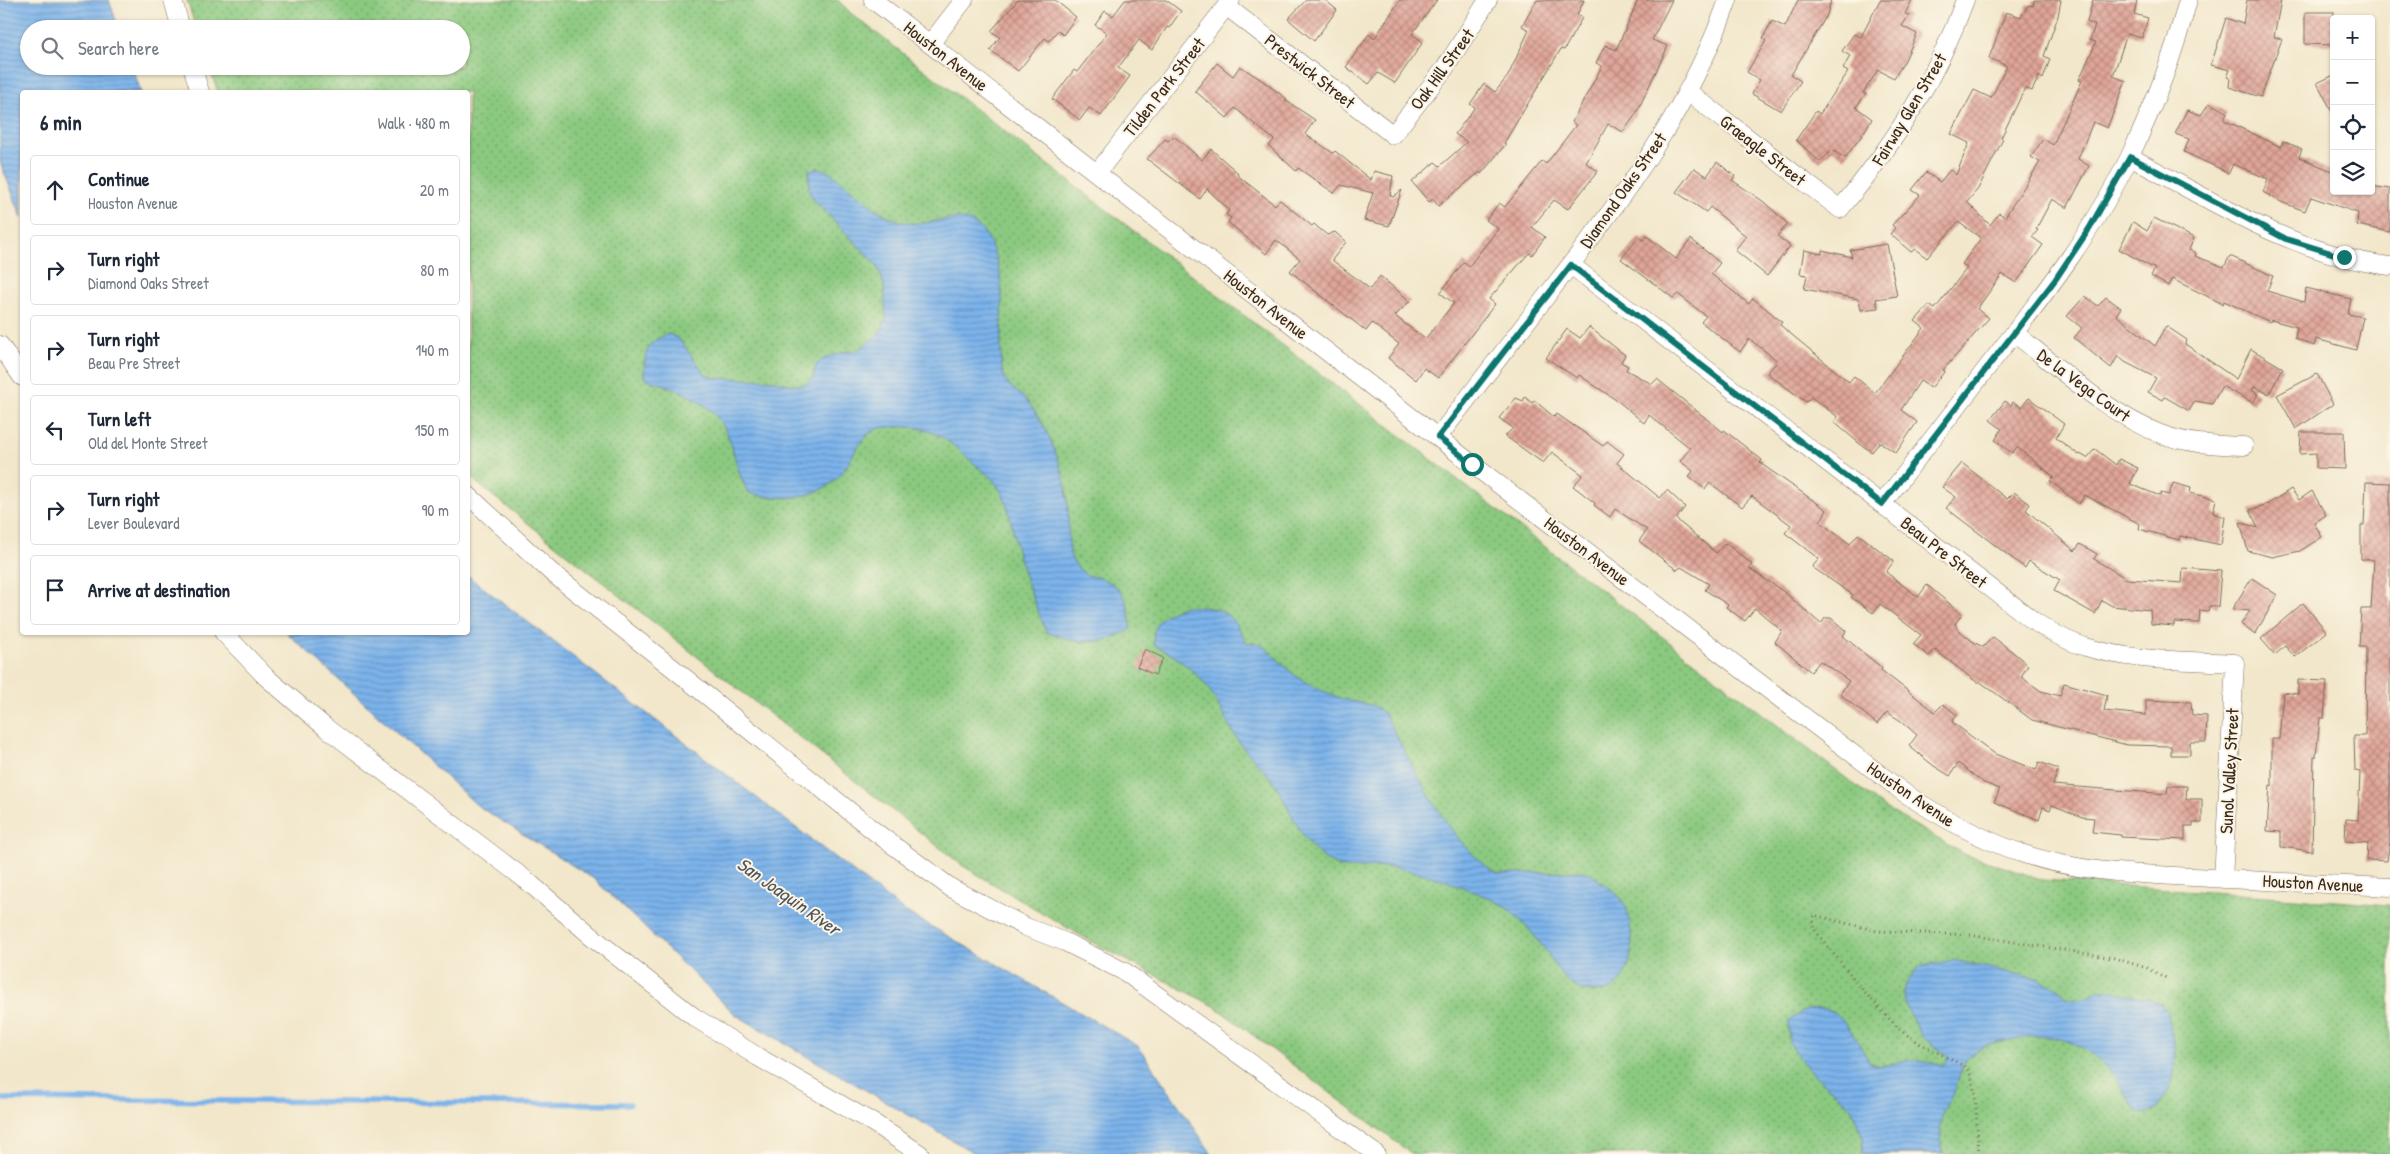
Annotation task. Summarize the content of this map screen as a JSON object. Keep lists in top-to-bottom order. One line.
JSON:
{"streets":{"street":["Houston Avenue","Oak Hill Street","Prestwick Street","Tilden Park Street","Fairway Glen Street","Graeagle Street","Diamond Oaks Street","De la Vega Court","Beau Pre Street","Sunol Valley Street"]},"crossings":[["Houston Avenue","Tilden Park Street"],["Houston Avenue","Diamond Oaks Street"],["Houston Avenue","Sunol Valley Street"],["Oak Hill Street","Prestwick Street"],["Prestwick Street","Tilden Park Street"],["Fairway Glen Street","Graeagle Street"],["Graeagle Street","Diamond Oaks Street"],["Diamond Oaks Street","Beau Pre Street"],["Beau Pre Street","Sunol Valley Street"]],"water":["San Joaquin River"],"page":{"map_buttons":["+","−"],"search":"Search here","heading":["6 min","Walk · 480 m"],"list":[["Continue","Houston Avenue","20 m"],["Turn right","Diamond Oaks Street","80 m"],["Turn right","Beau Pre Street","140 m"],["Turn left","Old del Monte Street","150 m"],["Turn right","Lever Boulevard","90 m"],"Arrive at destination"]}}
